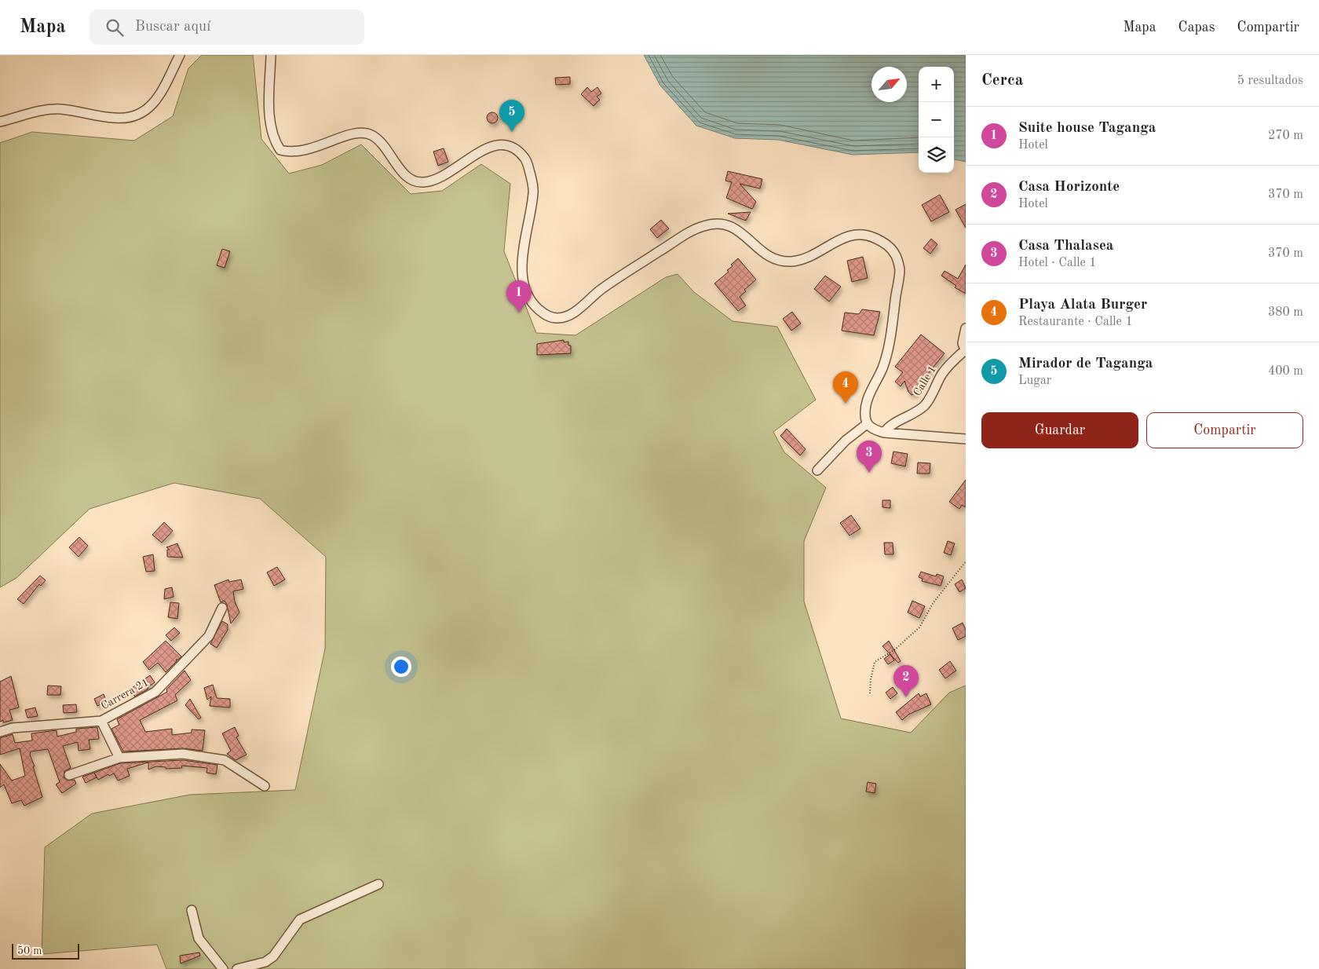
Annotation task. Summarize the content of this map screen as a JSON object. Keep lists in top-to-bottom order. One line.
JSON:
{"streets":{"street":["Calle 1","Carrera 21"]},"scale_bar":"50 m","north":"top right","page":{"header":"Mapa","search":"Buscar aquí","nav":["Mapa","Capas","Compartir"],"heading":["Cerca","5 resultados"],"map_buttons":["+","−"],"pins":["5","1","4","3","2"],"list":[{"mark":"1","name":"Suite house Taganga","note":"Hotel","value":"270 m"},{"mark":"2","name":"Casa Horizonte","note":"Hotel","value":"370 m"},{"mark":"3","name":"Casa Thalasea","note":"Hotel · Calle 1","value":"370 m"},{"mark":"4","name":"Playa Alata Burger","note":"Restaurante · Calle 1","value":"380 m"},{"mark":"5","name":"Mirador de Taganga","note":"Lugar","value":"400 m"}],"buttons":["Guardar","Compartir"],"scale":"50 m"}}
